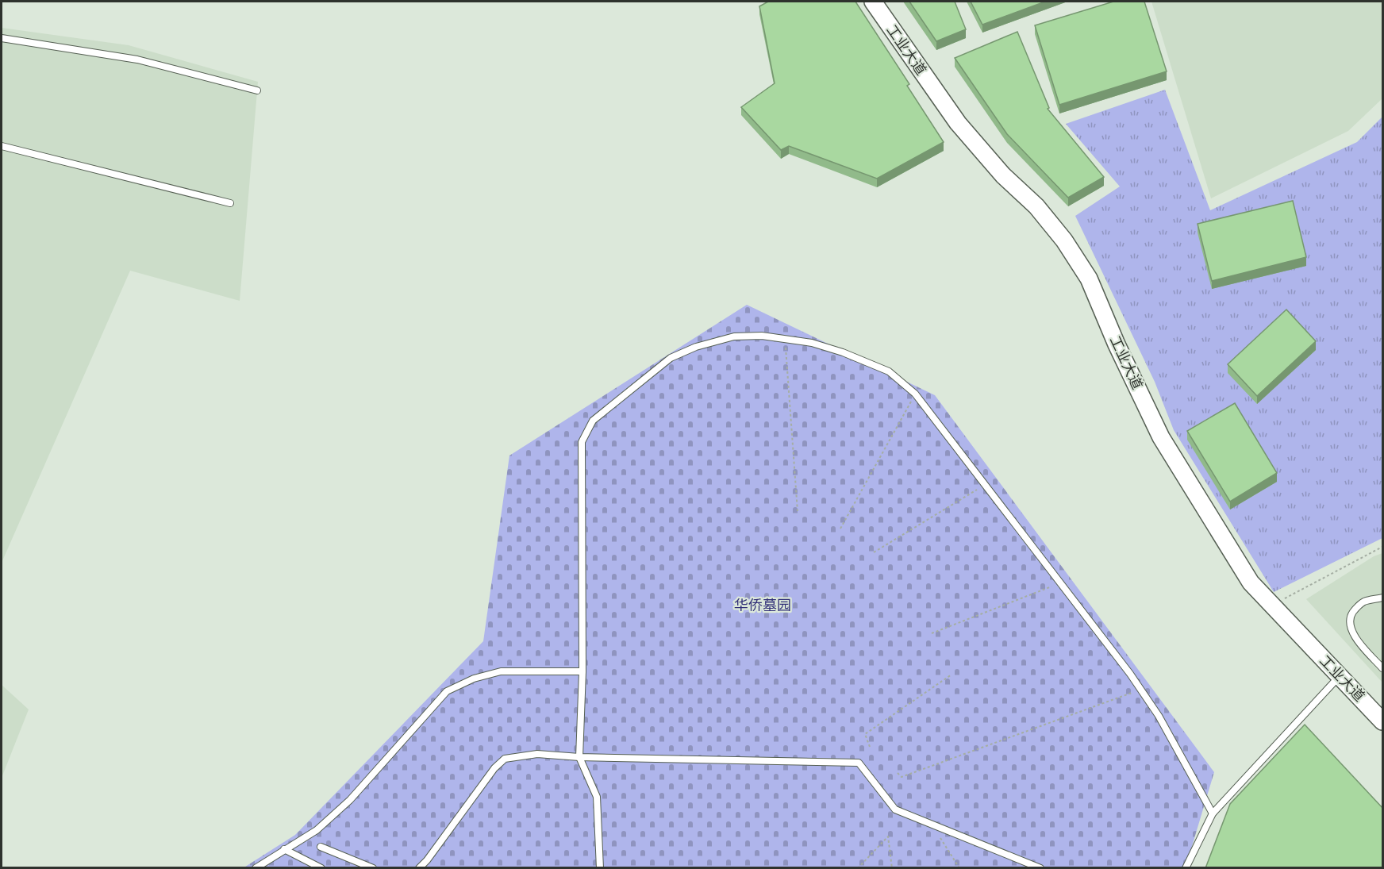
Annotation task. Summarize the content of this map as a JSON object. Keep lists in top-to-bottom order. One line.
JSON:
{"streets":{"street":["工业大道"]},"parks":["华侨墓园"]}
